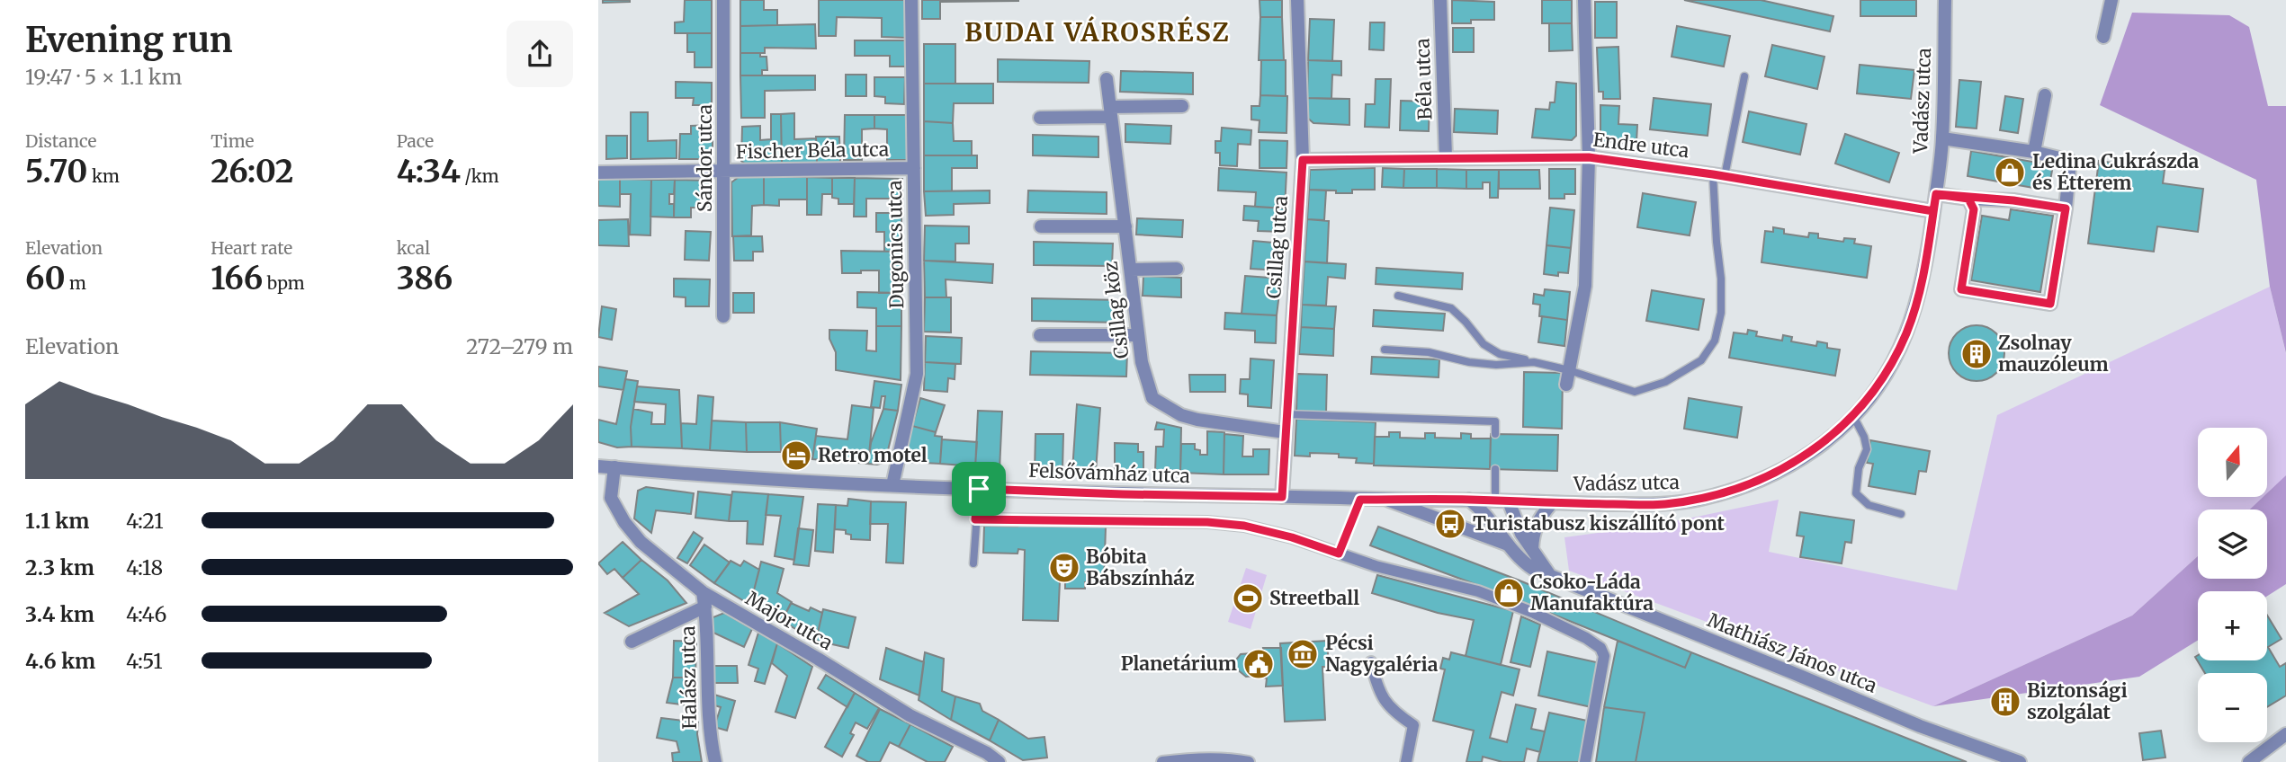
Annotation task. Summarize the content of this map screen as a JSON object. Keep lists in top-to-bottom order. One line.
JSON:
{"streets":{"street":["Béla utca","Vadász utca","Endre utca","Fischer Béla utca","Sándor utca","Dugonics utca","Csillag utca","Csillag köz","Felsővámház utca","Major utca","Mathiász János utca","Halász utca"]},"crossings":[["Béla utca","Endre utca"],["Vadász utca","Endre utca"],["Vadász utca","Felsővámház utca"],["Vadász utca","Mathiász János utca"],["Endre utca","Csillag utca"],["Fischer Béla utca","Sándor utca"],["Fischer Béla utca","Dugonics utca"],["Dugonics utca","Felsővámház utca"],["Csillag utca","Csillag köz"],["Csillag utca","Felsővámház utca"],["Felsővámház utca","Major utca"],["Felsővámház utca","Mathiász János utca"],["Major utca","Halász utca"]],"districts":["BUDAI VÁROSRÉSZ"],"places":{"shop":["Ledina Cukrászda és Étterem","Csoko-Láda Manufaktúra"],"building":["Zsolnay mauzóleum","Biztonsági szolgálat"],"hotel":["Retro motel"],"bus stop":["Turistabusz kiszállító pont"],"theatre":["Bóbita Bábszínház"],"sports":["Streetball"],"museum":["Pécsi Nagygaléria"],"public building":["Planetárium"]},"north":"top","page":{"heading":["Evening run","19:47 · 5 × 1.1 km"],"stats":[["Distance","5.70 km"],["Time","26:02"],["Pace","4:34 /km"],["Elevation","60 m"],["Heart rate","166 bpm"],["kcal","386"]],"chart":["Elevation","272–279 m"],"map_buttons":["+","−"],"list":[{"name":"1.1 km","note":"4:21"},{"name":"2.3 km","note":"4:18"},{"name":"3.4 km","note":"4:46"},{"name":"4.6 km","note":"4:51"}]}}
